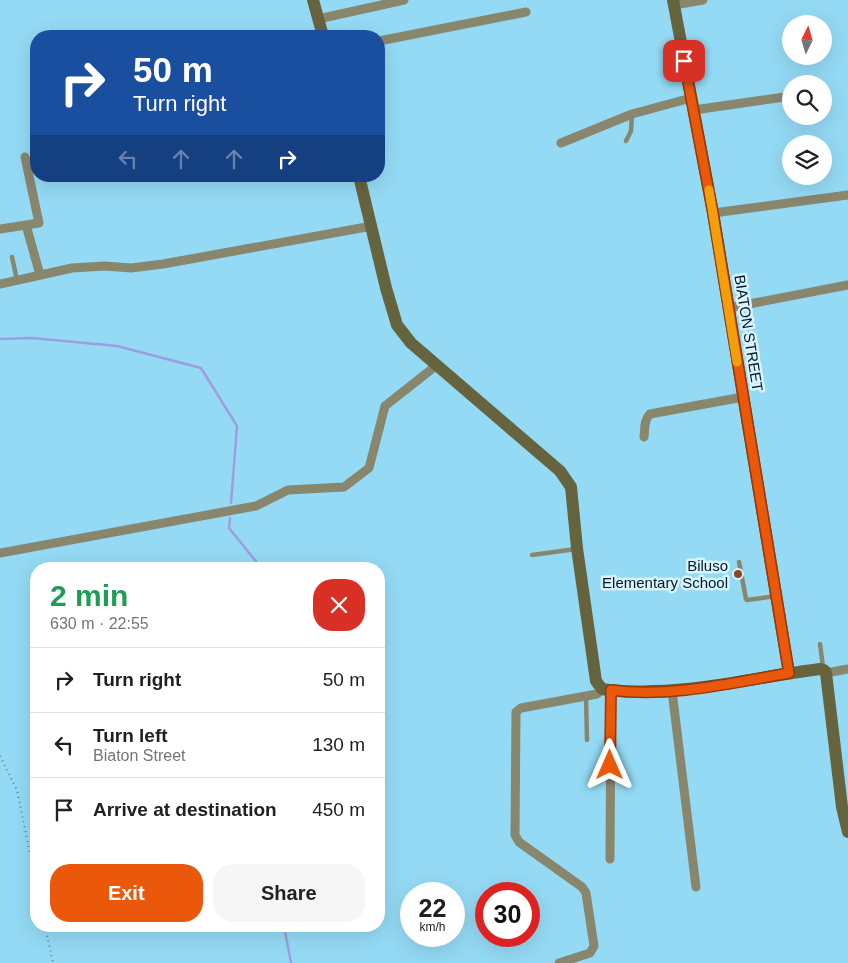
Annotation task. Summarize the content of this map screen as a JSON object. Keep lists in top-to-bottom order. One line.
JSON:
{"streets":{"street":["BIATON STREET"]},"places":["Biluso Elementary School"],"north":"top","page":{"turn":["50 m","Turn right"],"heading":["2 min","630 m · 22:55"],"list":[{"name":"Turn right","value":"50 m"},{"name":"Turn left","note":"Biaton Street","value":"130 m"},{"name":"Arrive at destination","value":"450 m"}],"buttons":["Exit","Share"],"speed":"22 km/h","limit":"30"}}
